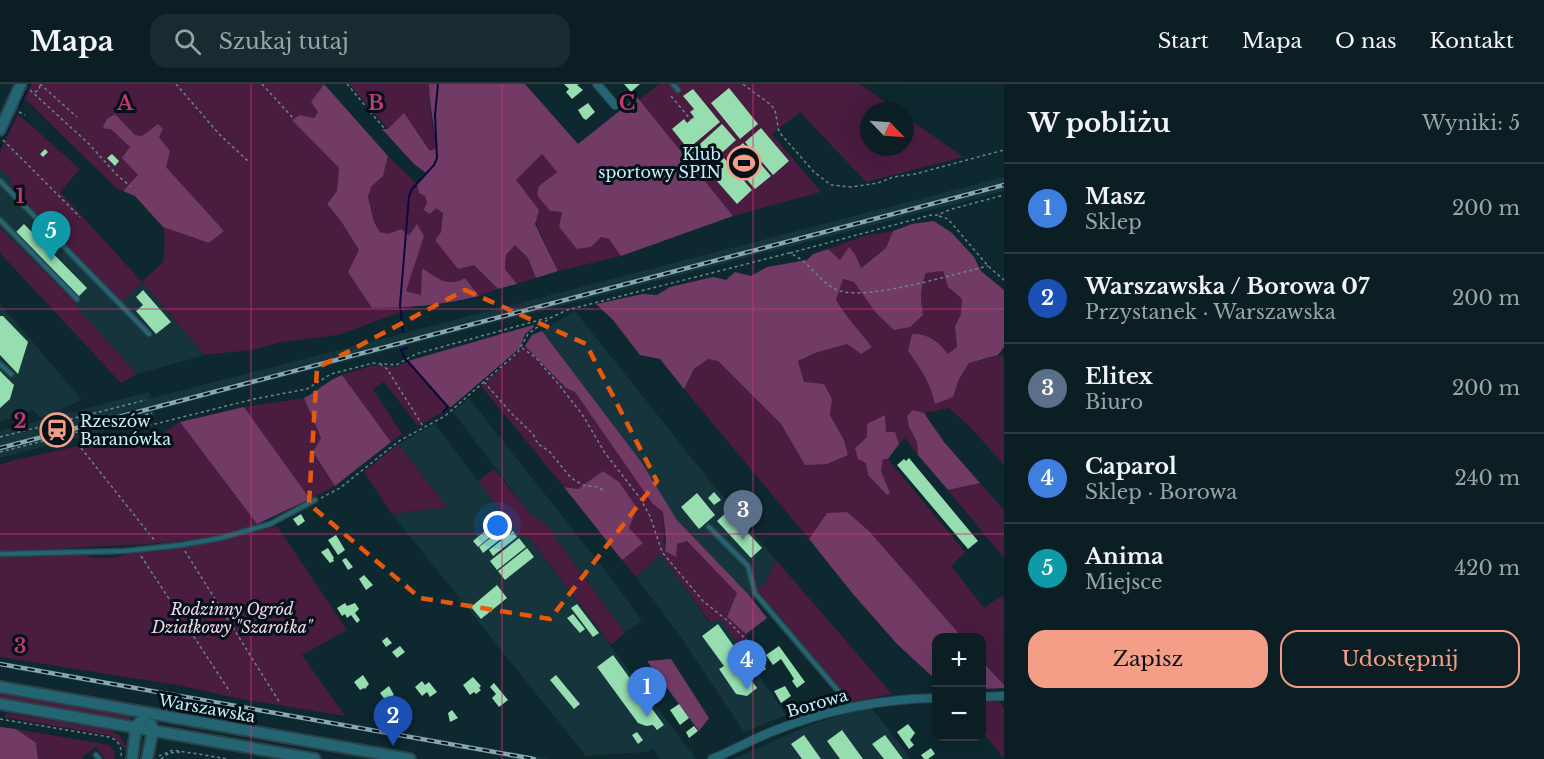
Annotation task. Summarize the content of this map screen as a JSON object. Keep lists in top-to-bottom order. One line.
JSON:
{"streets":{"main road":["Warszawska"],"street":["Borowa"]},"parks":["Rodzinny Ogród Działkowy \"Szarotka\""],"places":{"sports":["Klub sportowy SPIN"],"station":["Rzeszów Baranówka"]},"north":"bottom right","page":{"header":"Mapa","search":"Szukaj tutaj","nav":["Start","Mapa","O nas","Kontakt"],"heading":["W pobliżu","Wyniki: 5"],"list":[{"mark":"1","name":"Masz","note":"Sklep","value":"200 m"},{"mark":"2","name":"Warszawska / Borowa 07","note":"Przystanek · Warszawska","value":"200 m"},{"mark":"3","name":"Elitex","note":"Biuro","value":"200 m"},{"mark":"4","name":"Caparol","note":"Sklep · Borowa","value":"240 m"},{"mark":"5","name":"Anima","note":"Miejsce","value":"420 m"}],"pins":["5","3","4","1","2"],"buttons":["Zapisz","Udostępnij"],"map_buttons":["+","−"]},"grid":{"columns":["A","B","C"],"rows":["1","2","3"]}}
